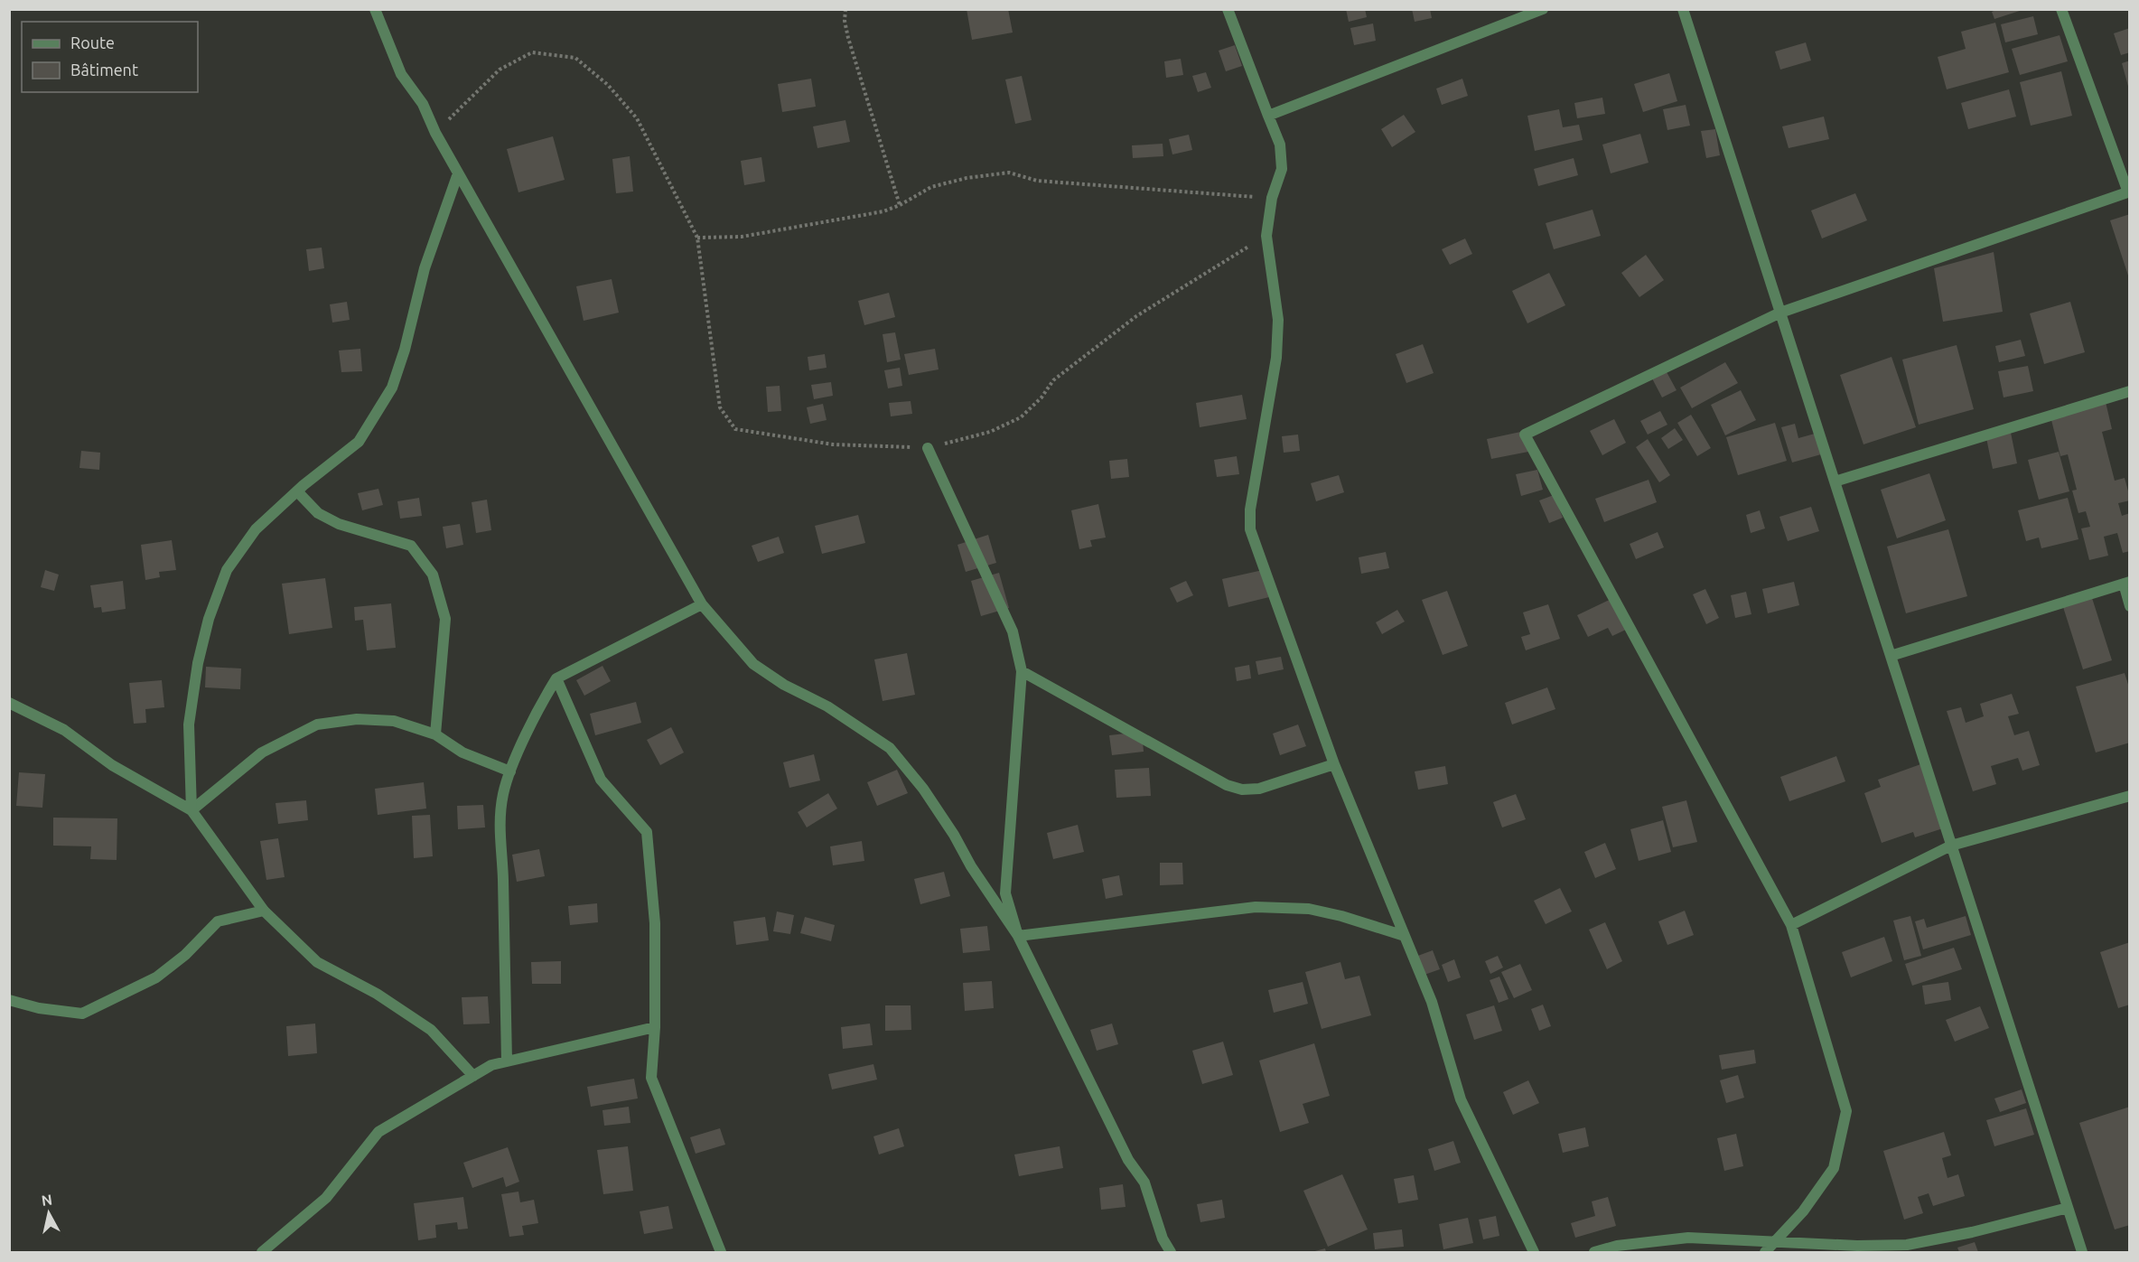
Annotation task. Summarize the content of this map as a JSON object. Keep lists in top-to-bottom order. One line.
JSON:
{"legend":["Route","Bâtiment"],"north":"top"}
